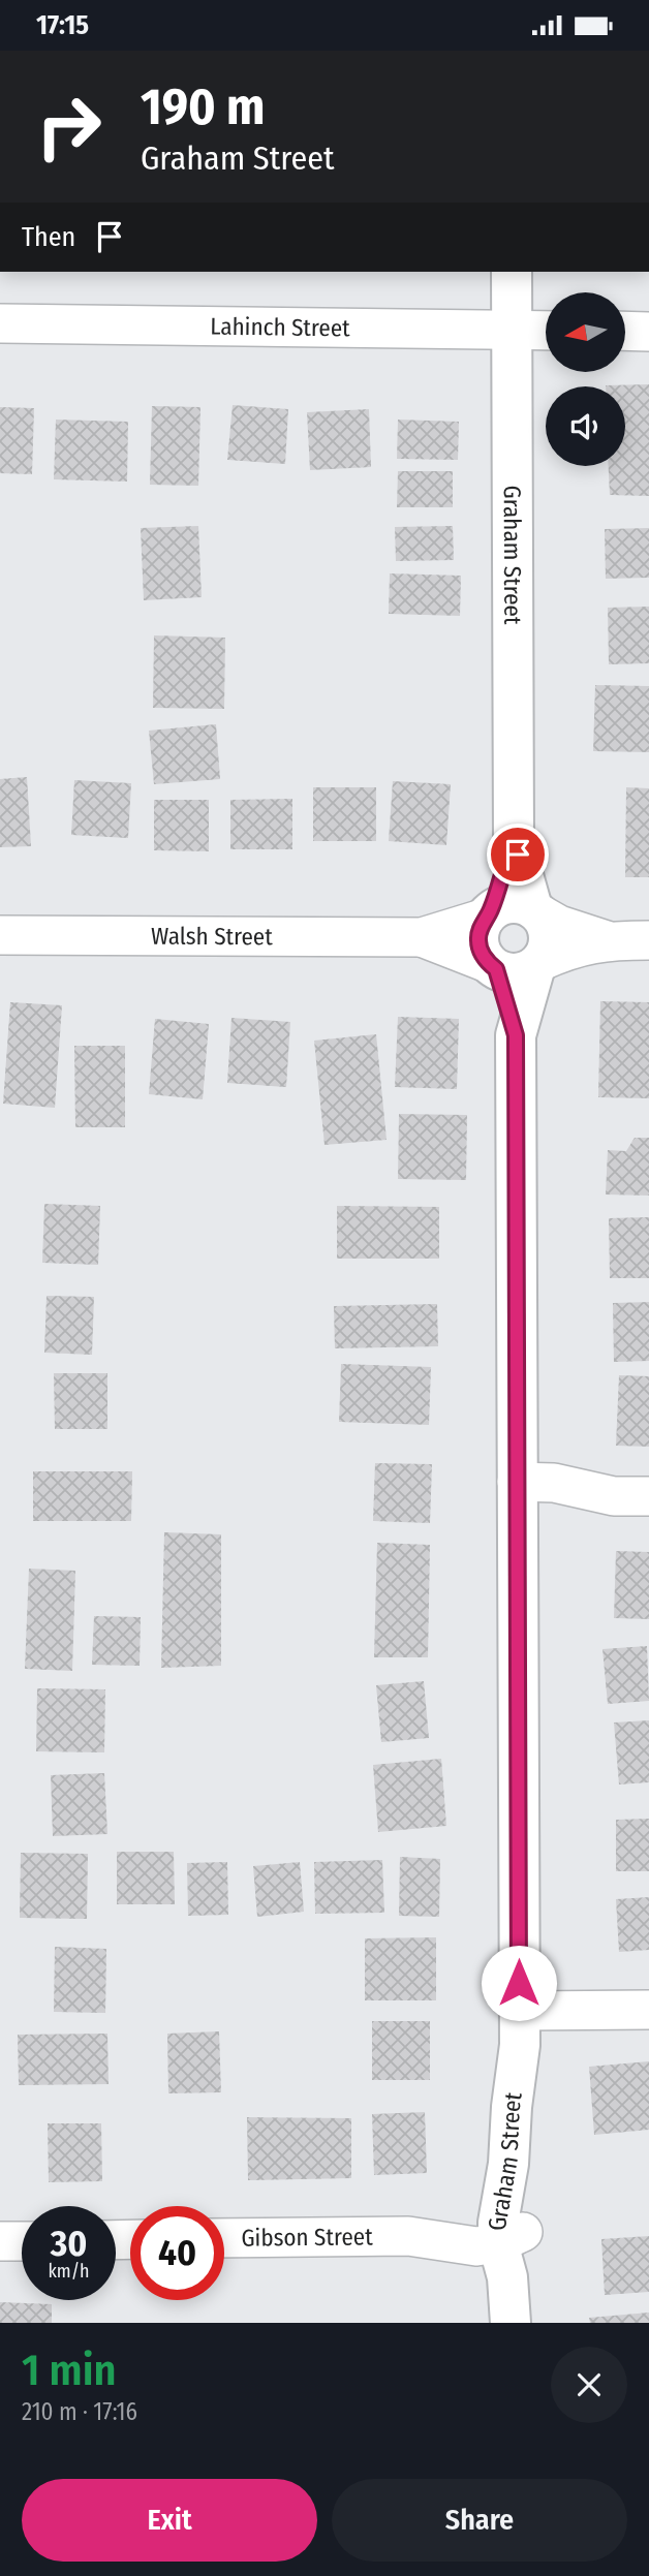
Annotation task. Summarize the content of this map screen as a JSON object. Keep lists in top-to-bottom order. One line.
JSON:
{"streets":{"street":["Lahinch Street","Graham Street","Walsh Street","Gibson Street"]},"crossings":[["Lahinch Street","Graham Street"],["Graham Street","Walsh Street"],["Graham Street","Gibson Street"]],"north":"left","page":{"status":"17:15","turn":["190 m","Graham Street"],"then":"Then","speed":"30 km/h","limit":"40","heading":["1 min","210 m · 17:16"],"buttons":["Exit","Share"]}}
